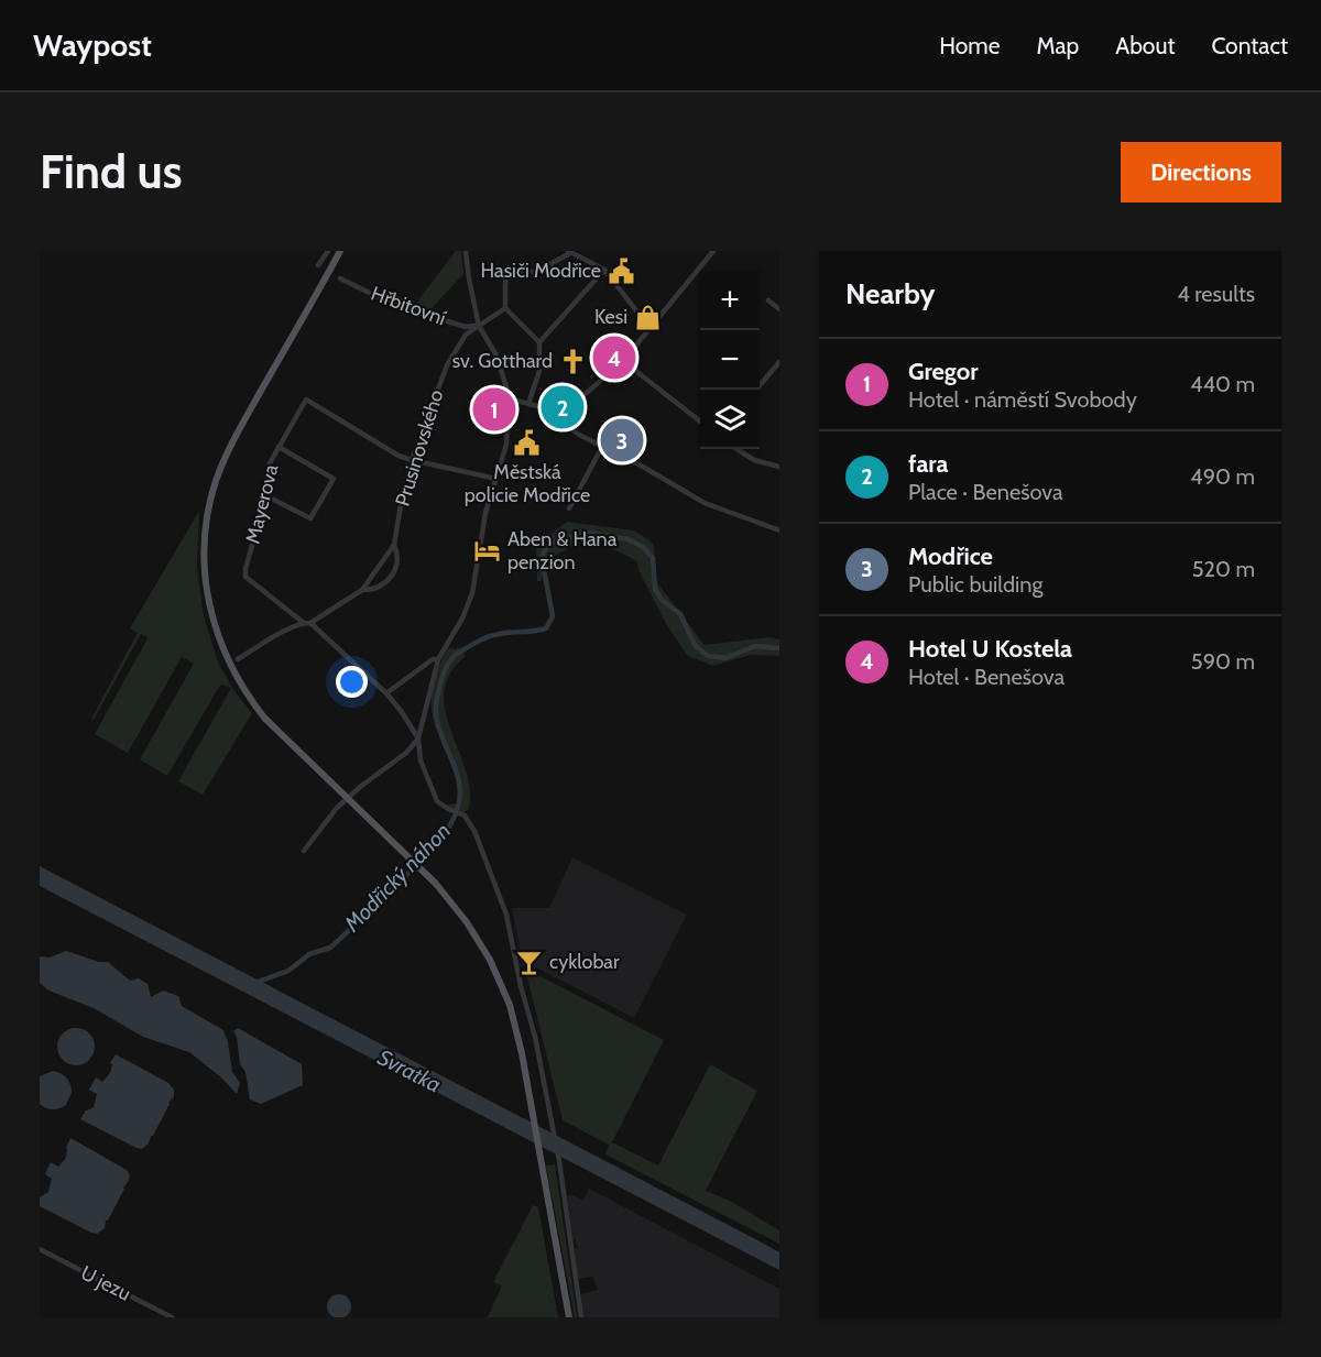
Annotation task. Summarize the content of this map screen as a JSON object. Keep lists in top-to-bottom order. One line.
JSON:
{"streets":{"street":["Hřbitovní","Prusinovského","Mayerova","U jezu"]},"crossings":[["Hřbitovní","Prusinovského"],["Prusinovského","Mayerova"]],"water":["Modřický náhon","Svratka"],"places":{"public building":["Hasiči Modřice","Městská policie Modřice"],"shop":["Kesi"],"church":["sv. Gotthard"],"hotel":["Aben & Hana penzion"],"bar":["cyklobar"]},"page":{"header":"Waypost","nav":["Home","Map","About","Contact"],"buttons":"Directions","title":"Find us","heading":["Nearby","4 results"],"map_buttons":["+","−"],"pins":["4","2","1","3"],"list":[{"mark":"1","name":"Gregor","note":"Hotel · náměstí Svobody","value":"440 m"},{"mark":"2","name":"fara","note":"Place · Benešova","value":"490 m"},{"mark":"3","name":"Modřice","note":"Public building","value":"520 m"},{"mark":"4","name":"Hotel U Kostela","note":"Hotel · Benešova","value":"590 m"}]}}
